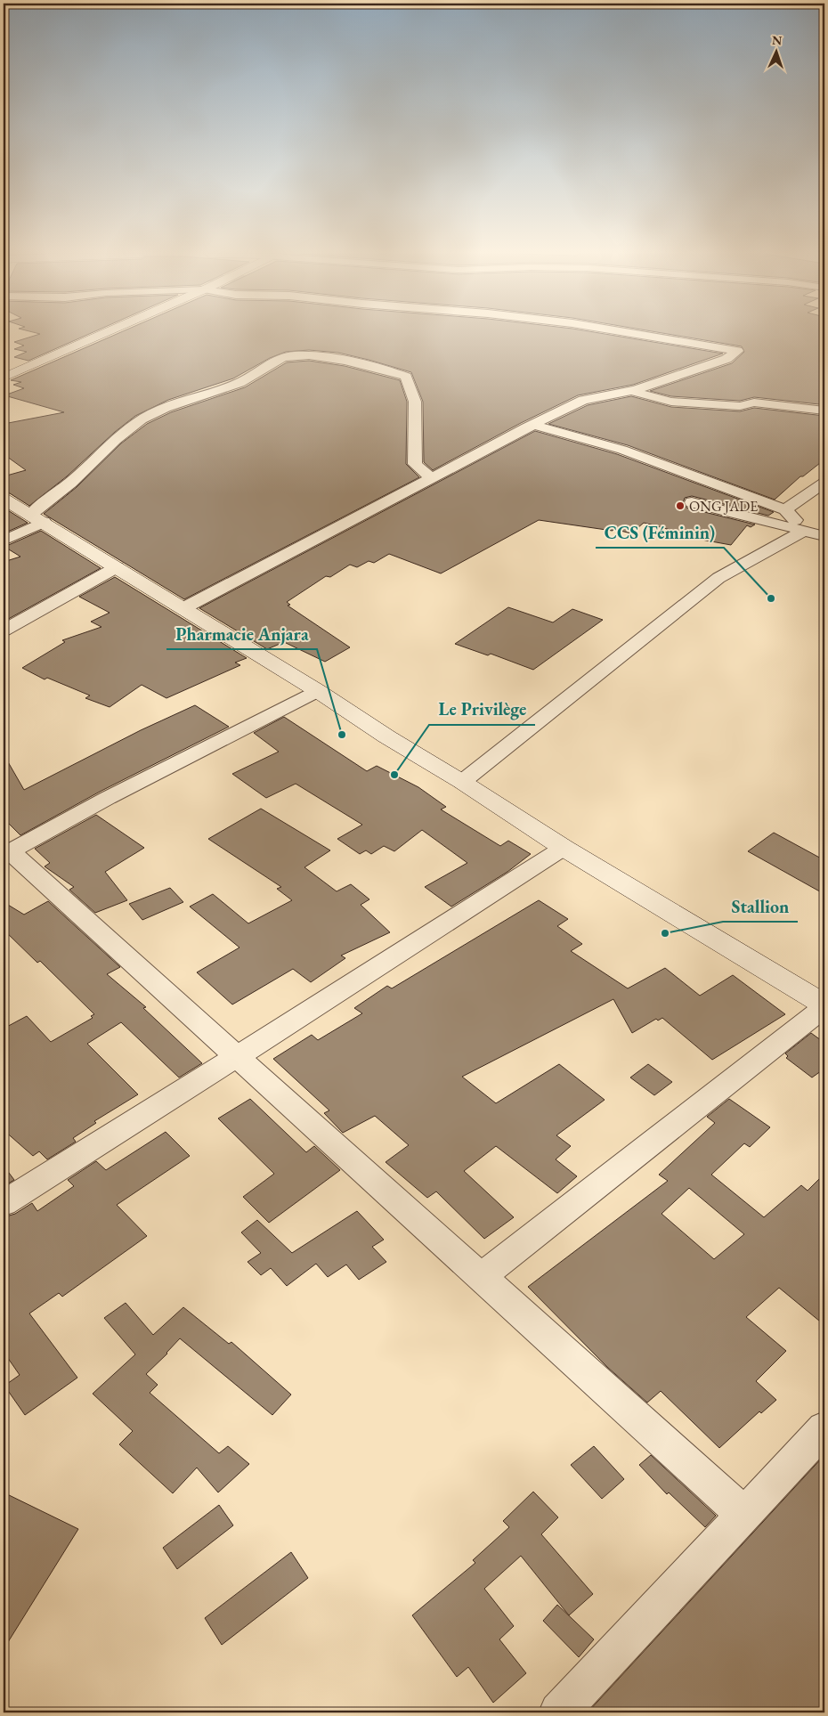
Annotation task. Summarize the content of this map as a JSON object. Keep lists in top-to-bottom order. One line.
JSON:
{"places":["ONG JADE","CCS (Féminin)","Pharmacie Anjara","Le Privilège","Stallion"],"north":"top"}
